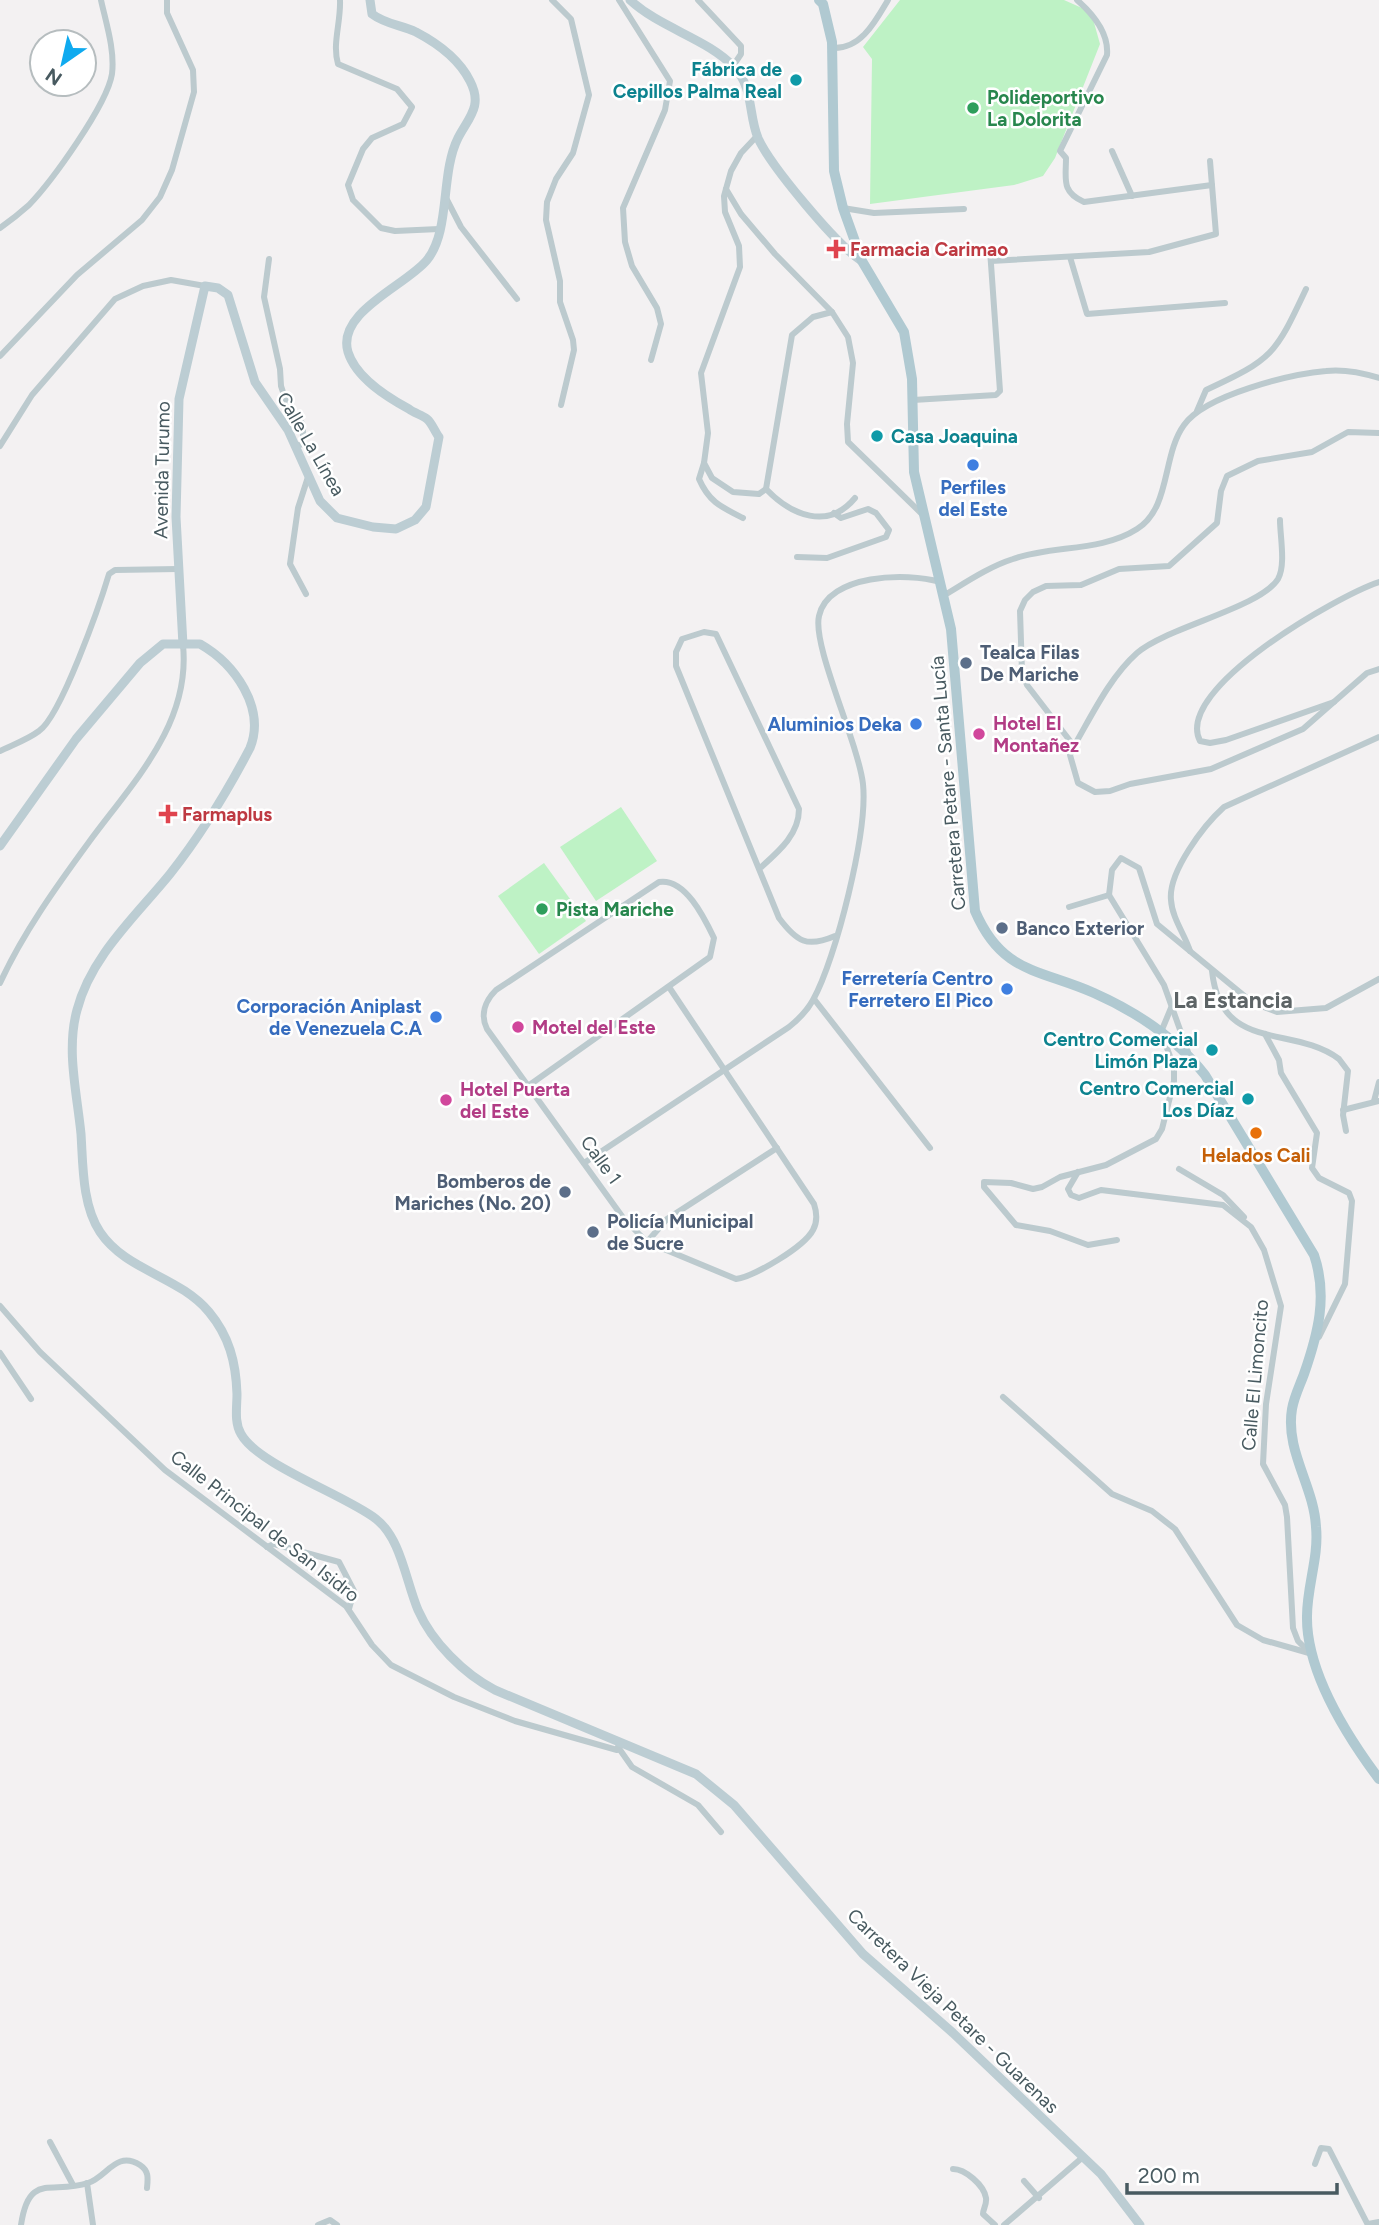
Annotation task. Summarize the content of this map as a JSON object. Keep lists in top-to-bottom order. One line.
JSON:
{"streets":{"main road":["Calle La Línea","Avenida Turumo","Carretera Petare - Santa Lucía","Carretera Vieja Petare - Guarenas"],"street":["Calle 1","Calle El Limoncito","Calle Principal de San Isidro"]},"crossings":[["Calle La Línea","Avenida Turumo"],["Avenida Turumo","Carretera Vieja Petare - Guarenas"],["Carretera Petare - Santa Lucía","Calle El Limoncito"],["Calle Principal de San Isidro","Carretera Vieja Petare - Guarenas"]],"districts":["La Estancia"],"places":{"other":["Fábrica de Cepillos Palma Real","Polideportivo La Dolorita","Casa Joaquina","Perfiles del Este","Tealca Filas De Mariche","Aluminios Deka","Hotel El Montañez","Pista Mariche","Banco Exterior","Ferretería Centro Ferretero El Pico","Corporación Aniplast de Venezuela C.A","Motel del Este","Centro Comercial Limón Plaza","Centro Comercial Los Díaz","Hotel Puerta del Este","Helados Cali","Bomberos de Mariches (No. 20)","Policía Municipal de Sucre"],"health":["Farmacia Carimao","Farmaplus"]},"scale_bar":"200 m","north":"bottom left"}
